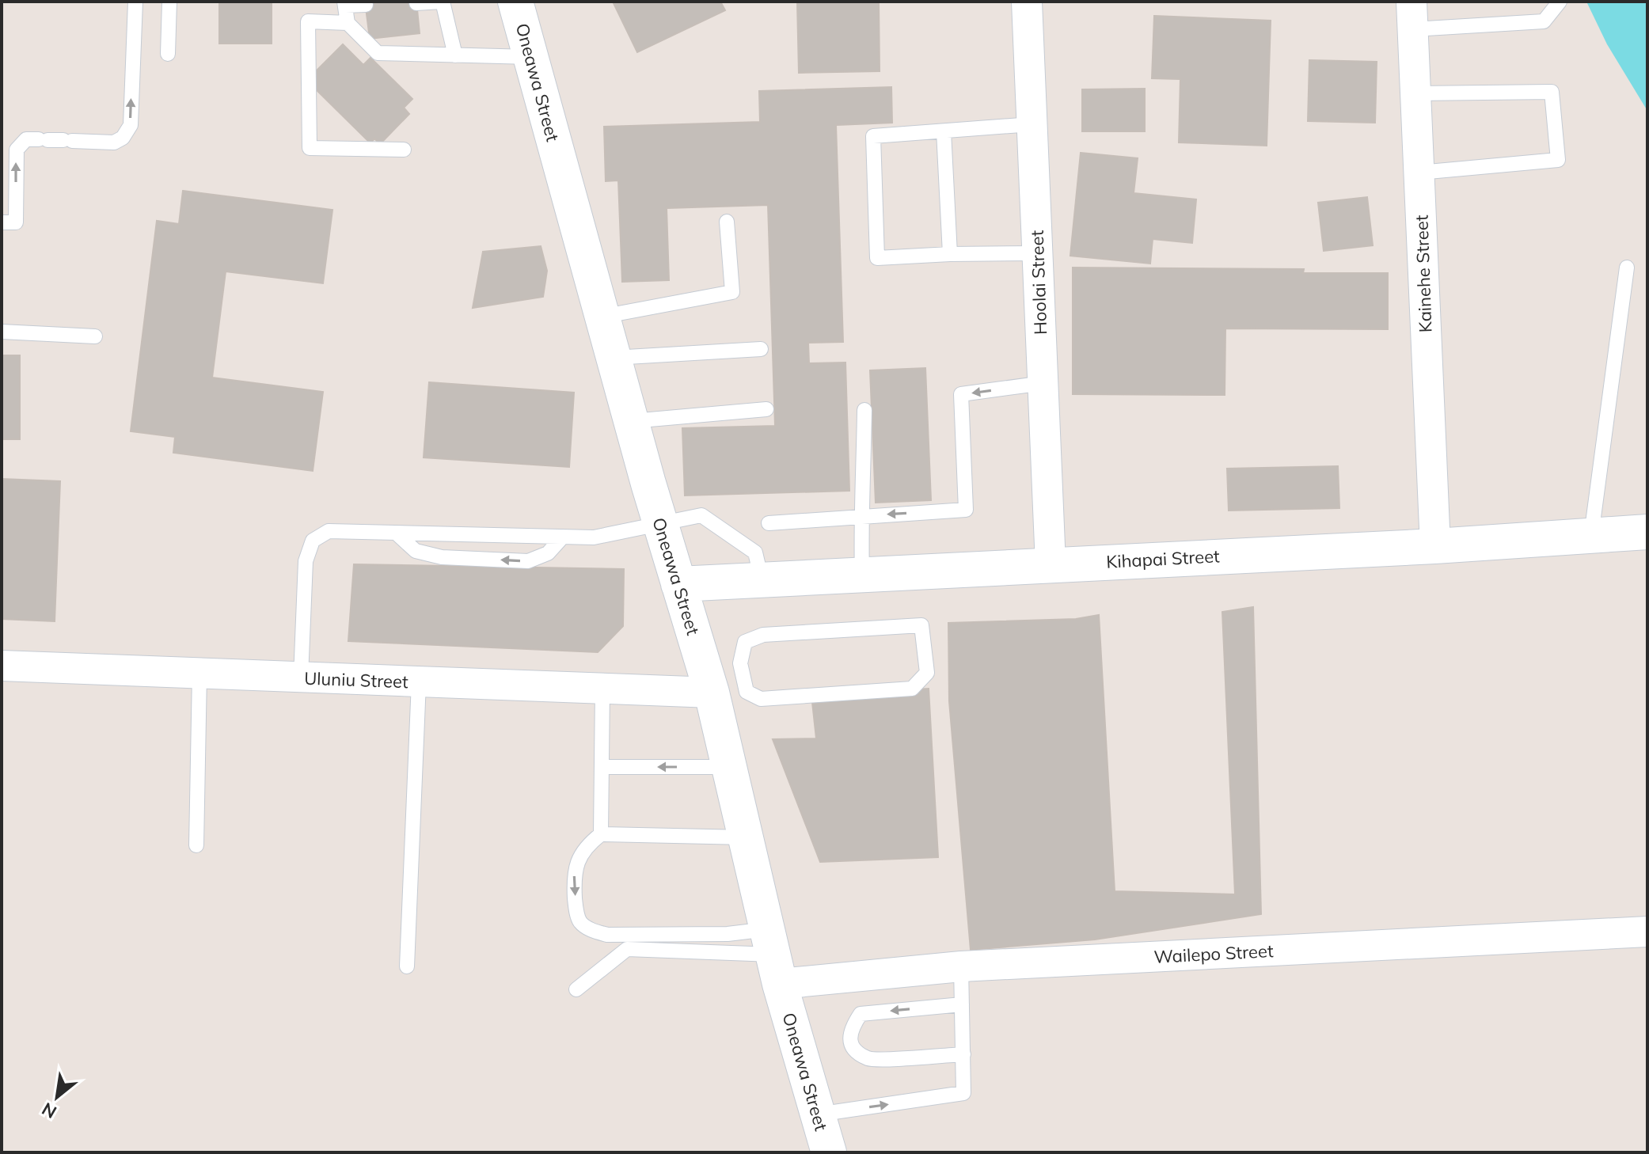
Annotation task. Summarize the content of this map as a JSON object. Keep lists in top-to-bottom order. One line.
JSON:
{"streets":{"main road":["Oneawa Street","Kihapai Street"],"street":["Kainehe Street","Hoolai Street","Uluniu Street","Wailepo Street"]},"crossings":[["Oneawa Street","Kihapai Street"],["Oneawa Street","Uluniu Street"],["Oneawa Street","Wailepo Street"],["Kainehe Street","Kihapai Street"],["Hoolai Street","Kihapai Street"]],"north":"bottom left"}
